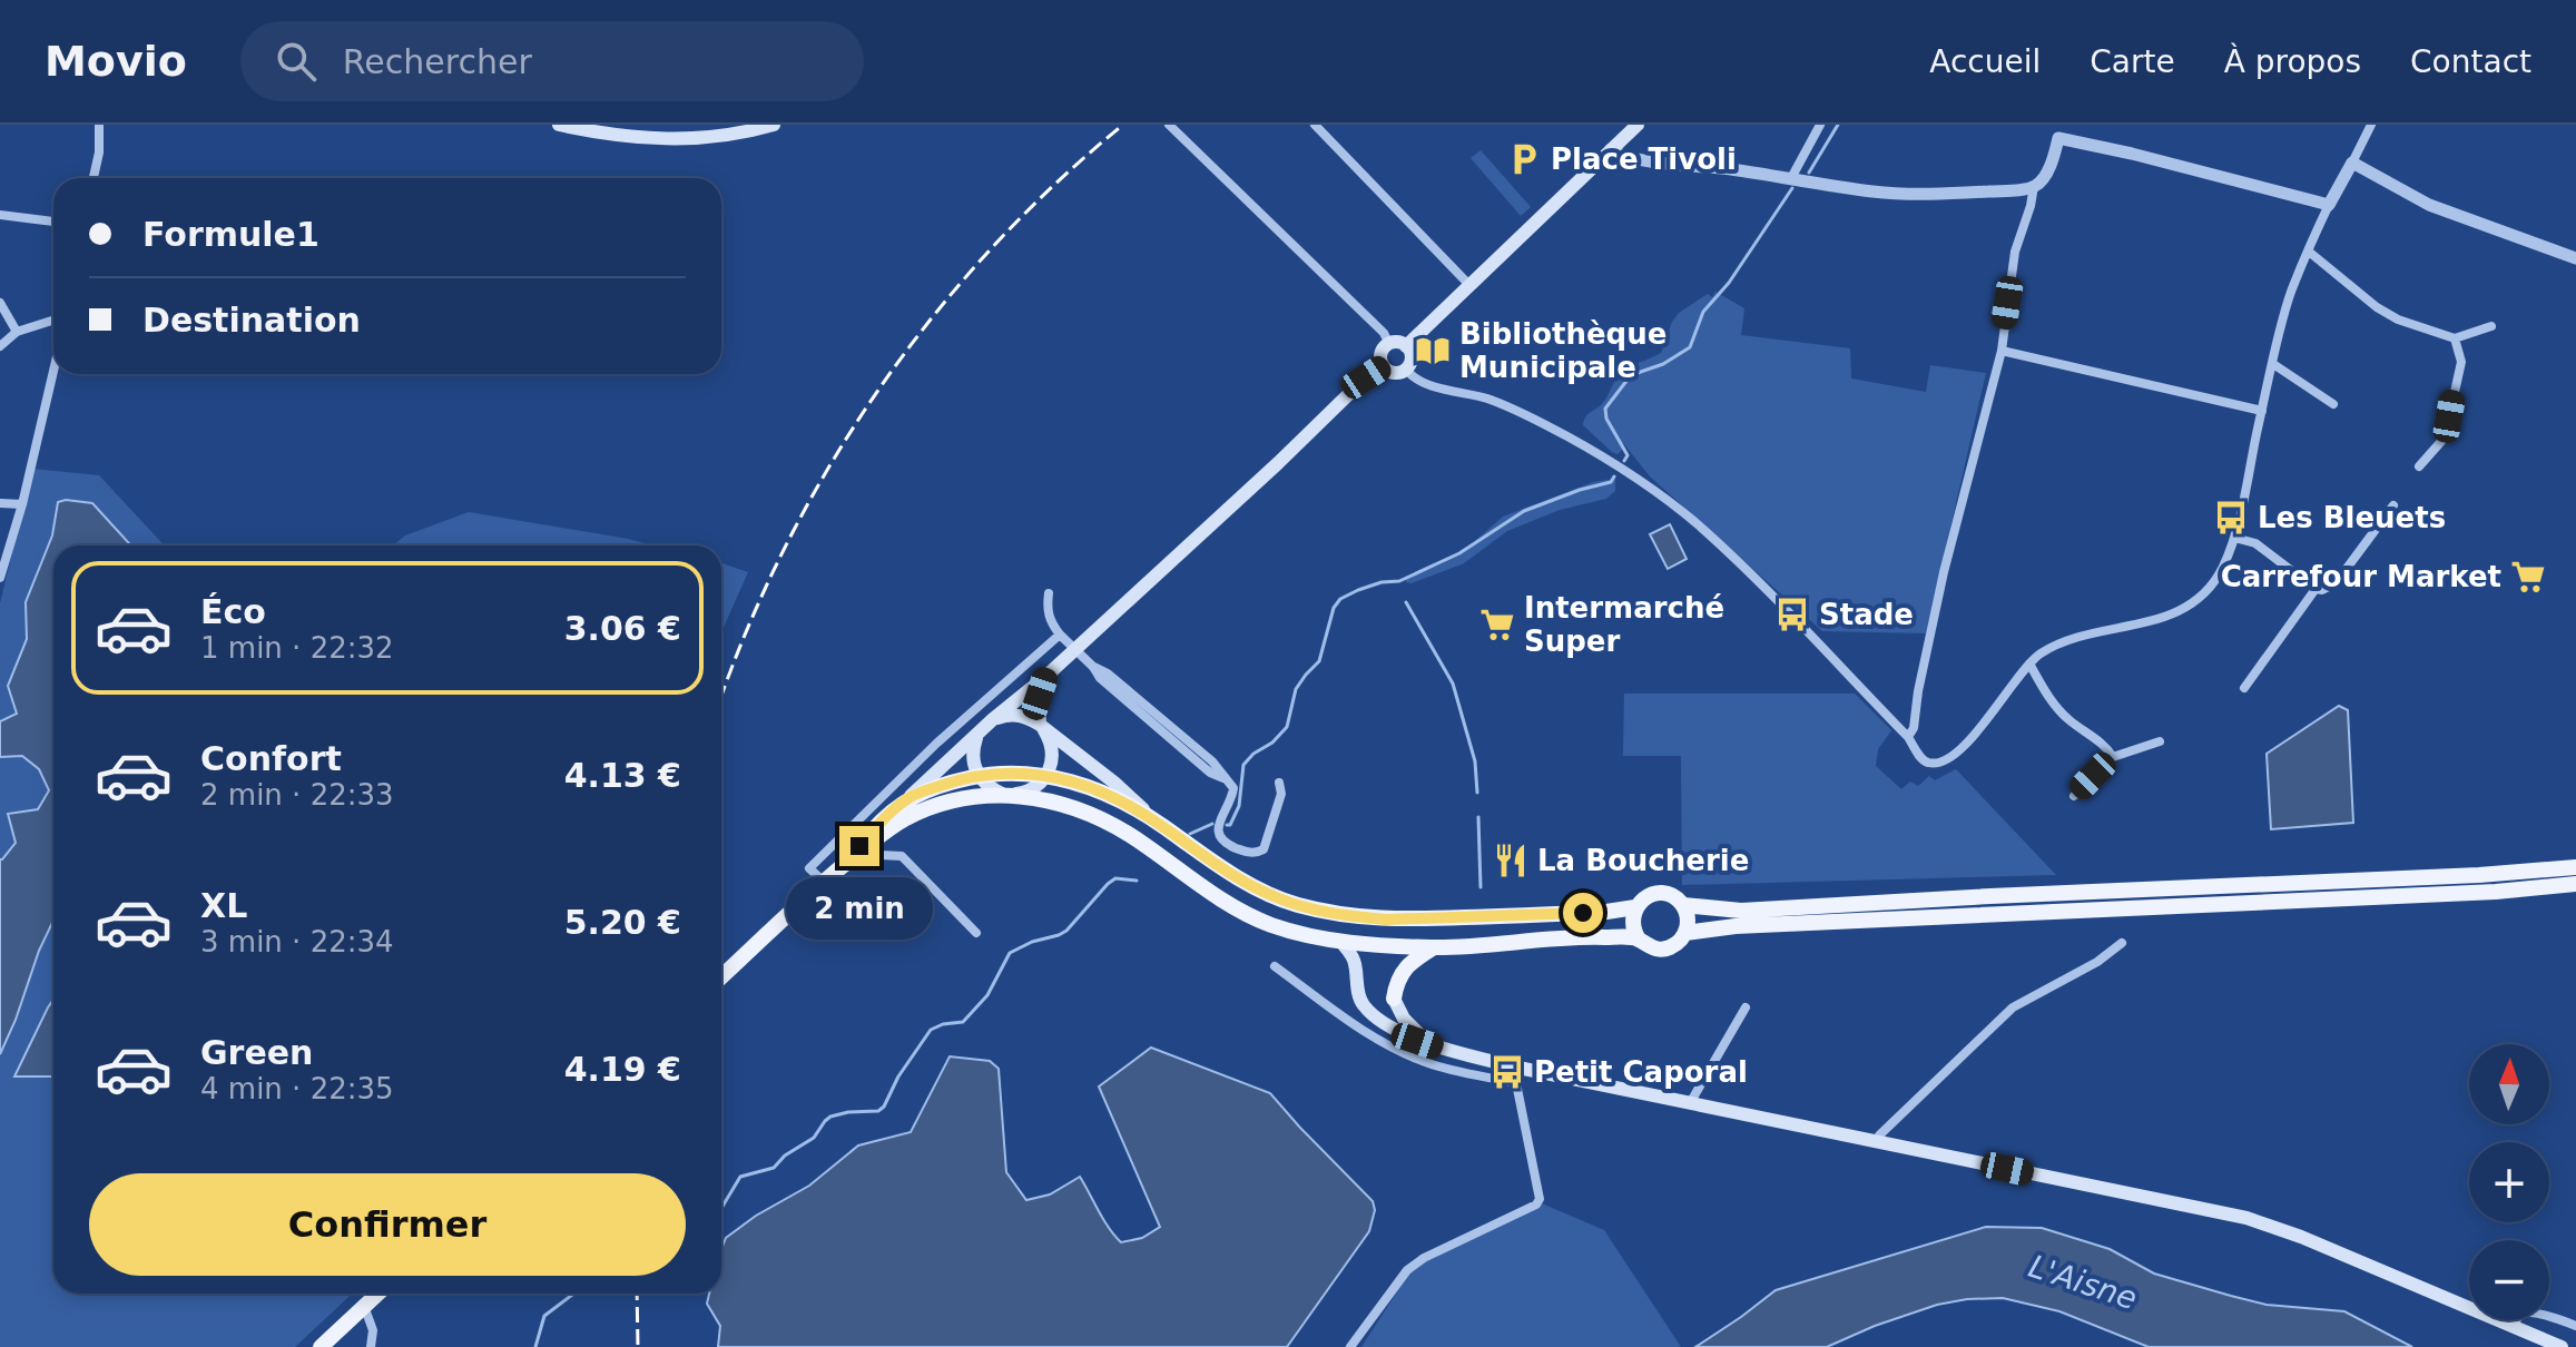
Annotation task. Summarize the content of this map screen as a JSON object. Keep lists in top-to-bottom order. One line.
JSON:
{"water":["L'Aisne"],"places":{"parking":["Place Tivoli"],"library":["Bibliothèque Municipale"],"bus stop":["Les Bleuets","Stade","Petit Caporal"],"supermarket":["Carrefour Market","Intermarché Super"],"restaurant":["La Boucherie"]},"north":"top","page":{"header":"Movio","search":"Rechercher","nav":["Accueil","Carte","À propos","Contact"],"banner":["Formule1","Destination"],"list":[{"name":"Éco","note":"1 min · 22:32","value":"3.06 €"},{"name":"Confort","note":"2 min · 22:33","value":"4.13 €"},{"name":"XL","note":"3 min · 22:34","value":"5.20 €"},{"name":"Green","note":"4 min · 22:35","value":"4.19 €"}],"bubble":"2 min","map_buttons":["+","−"],"buttons":"Confirmer"}}
